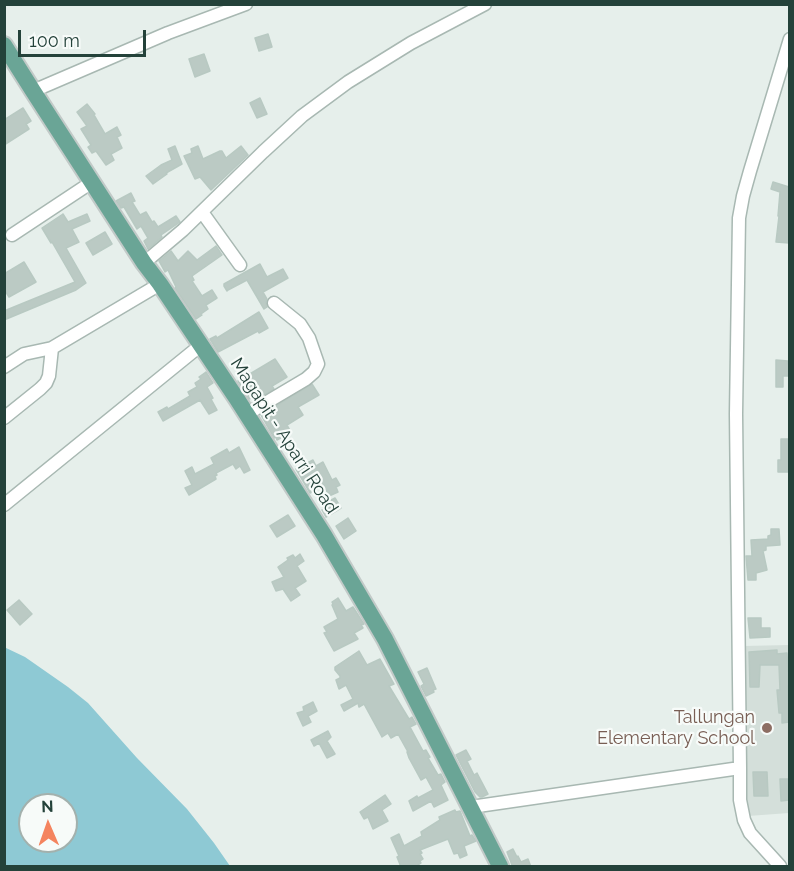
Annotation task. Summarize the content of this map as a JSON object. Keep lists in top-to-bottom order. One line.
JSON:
{"streets":{"main road":["Magapit - Aparri Road"]},"places":["Tallungan Elementary School"],"scale_bar":"100 m","north":"top"}
